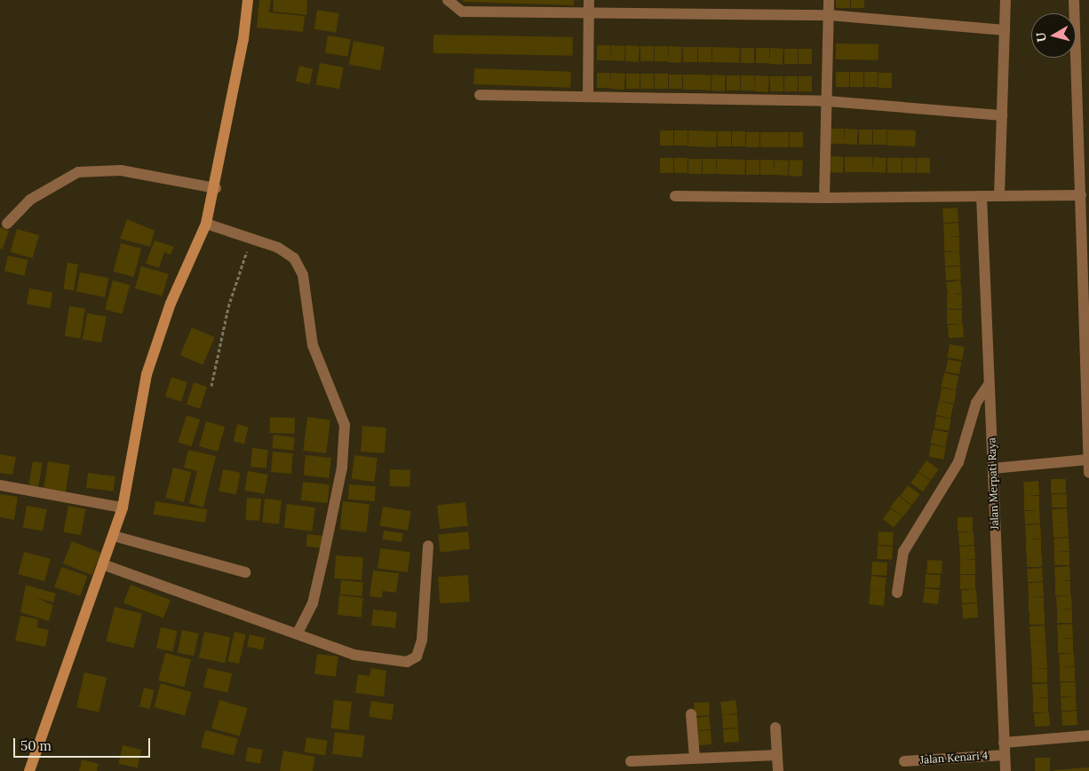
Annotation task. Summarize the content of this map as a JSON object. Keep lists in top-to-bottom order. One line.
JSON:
{"streets":{"street":["Jalan Merpati Raya","Jalan Kenari 4"]},"crossings":[["Jalan Merpati Raya","Jalan Kenari 4"]],"scale_bar":"50 m","north":"left"}
